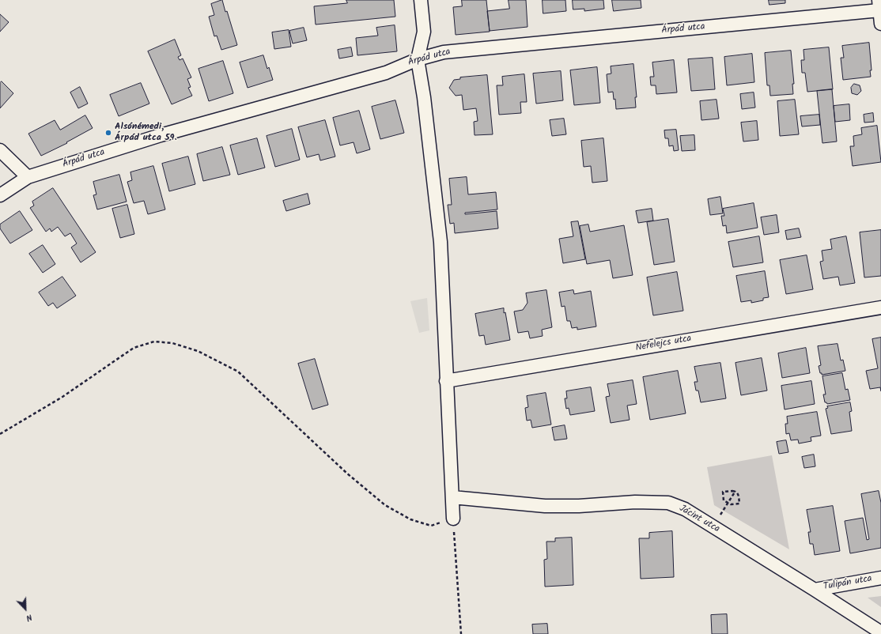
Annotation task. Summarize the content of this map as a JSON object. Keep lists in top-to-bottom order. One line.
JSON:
{"streets":{"street":["Árpád utca","Nefelejcs utca","Jácint utca","Tulipán utca"]},"crossings":[["Jácint utca","Tulipán utca"]],"places":["Alsónémedi, Árpád utca 59."],"north":"bottom right"}
